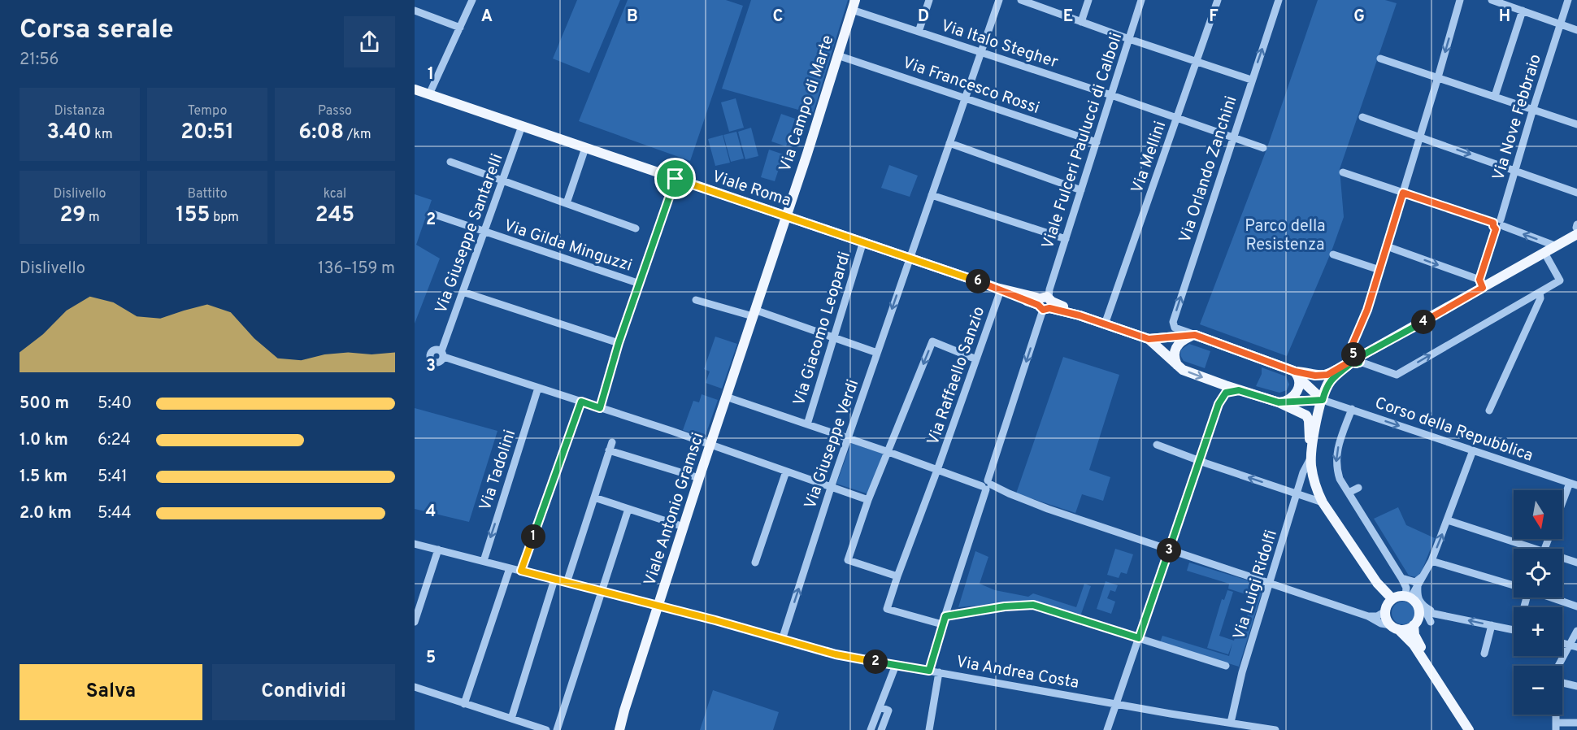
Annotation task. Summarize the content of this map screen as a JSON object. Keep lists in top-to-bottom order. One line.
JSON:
{"streets":{"main road":["Via Campo di Marte","Viale Roma","Viale Antonio Gramsci"],"street":["Via Italo Stegher","Via Francesco Rossi","Via Nove Febbraio","Viale Fulceri Paulucci di Calboli","Via Mellini","Via Orlando Zanchini","Via Giuseppe Santarelli","Via Gilda Minguzzi","Via Giacomo Leopardi","Via Raffaello Sanzio","Corso della Repubblica","Via Giuseppe Verdi","Via Tadolini","Via Luigi Ridolfi","Via Andrea Costa"]},"crossings":[["Via Italo Stegher","Via Campo di Marte"],["Via Italo Stegher","Viale Fulceri Paulucci di Calboli"],["Via Italo Stegher","Via Mellini"],["Via Italo Stegher","Via Orlando Zanchini"],["Via Italo Stegher","Via Giuseppe Verdi"],["Via Francesco Rossi","Via Campo di Marte"],["Via Francesco Rossi","Viale Fulceri Paulucci di Calboli"],["Via Francesco Rossi","Via Giuseppe Verdi"],["Via Campo di Marte","Viale Roma"],["Via Campo di Marte","Viale Antonio Gramsci"],["Viale Fulceri Paulucci di Calboli","Viale Roma"],["Viale Fulceri Paulucci di Calboli","Via Raffaello Sanzio"],["Viale Fulceri Paulucci di Calboli","Via Andrea Costa"],["Via Mellini","Viale Roma"],["Viale Roma","Via Giuseppe Santarelli"],["Viale Roma","Via Giacomo Leopardi"],["Viale Roma","Via Raffaello Sanzio"],["Viale Roma","Via Giuseppe Verdi"],["Viale Roma","Viale Antonio Gramsci"],["Via Giuseppe Santarelli","Via Gilda Minguzzi"],["Via Giuseppe Santarelli","Via Tadolini"],["Via Giuseppe Verdi","Via Andrea Costa"],["Via Tadolini","Via Andrea Costa"],["Viale Antonio Gramsci","Via Andrea Costa"],["Via Luigi Ridolfi","Via Andrea Costa"]],"one_way":["Via Orlando Zanchini","Corso della Repubblica"],"parks":["Parco della Resistenza"],"north":"bottom","page":{"heading":["Corsa serale","21:56"],"stats":[["Distanza","3.40 km"],["Tempo","20:51"],["Passo","6:08 /km"],["Dislivello","29 m"],["Battito","155 bpm"],["kcal","245"]],"chart":["Dislivello","136–159 m"],"pins":["6","4","5","1","3","2"],"list":[{"name":"500 m","note":"5:40"},{"name":"1.0 km","note":"6:24"},{"name":"1.5 km","note":"5:41"},{"name":"2.0 km","note":"5:44"}],"map_buttons":["+","−"],"buttons":["Salva","Condividi"]},"grid":{"columns":["A","B","C","D","E","F","G","H"],"rows":["1","2","3","4","5"]}}
